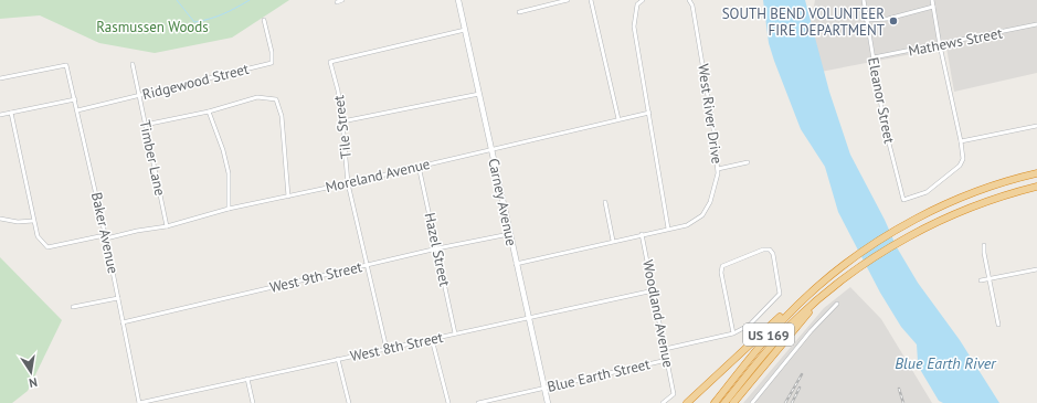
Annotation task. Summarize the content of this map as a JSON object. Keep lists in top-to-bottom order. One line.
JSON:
{"streets":{"highway":["US 169"],"main road":["Carney Avenue"],"street":["Mathews Street","Ridgewood Street","Eleanor Street","West River Drive","Tile Street","Timber Lane","Moreland Avenue","Baker Avenue","Hazel Street","West 9th Street","Woodland Avenue","West 8th Street","Blue Earth Street"]},"crossings":[["Mathews Street","Eleanor Street"],["Ridgewood Street","Timber Lane"],["Ridgewood Street","Baker Avenue"],["West River Drive","Carney Avenue"],["West River Drive","Woodland Avenue"],["Tile Street","Moreland Avenue"],["Tile Street","Carney Avenue"],["Tile Street","West 9th Street"],["Tile Street","West 8th Street"],["Timber Lane","Moreland Avenue"],["Moreland Avenue","Carney Avenue"],["Moreland Avenue","Baker Avenue"],["Moreland Avenue","Hazel Street"],["Carney Avenue","West 9th Street"],["Carney Avenue","West 8th Street"],["Carney Avenue","Blue Earth Street"],["Baker Avenue","West 9th Street"],["Baker Avenue","West 8th Street"],["Hazel Street","West 9th Street"],["Hazel Street","West 8th Street"],["Woodland Avenue","West 8th Street"],["Woodland Avenue","Blue Earth Street"]],"water":["Blue Earth River"],"parks":["Rasmussen Woods"],"places":["SOUTH BEND VOLUNTEER FIRE DEPARTMENT"],"north":"bottom"}
